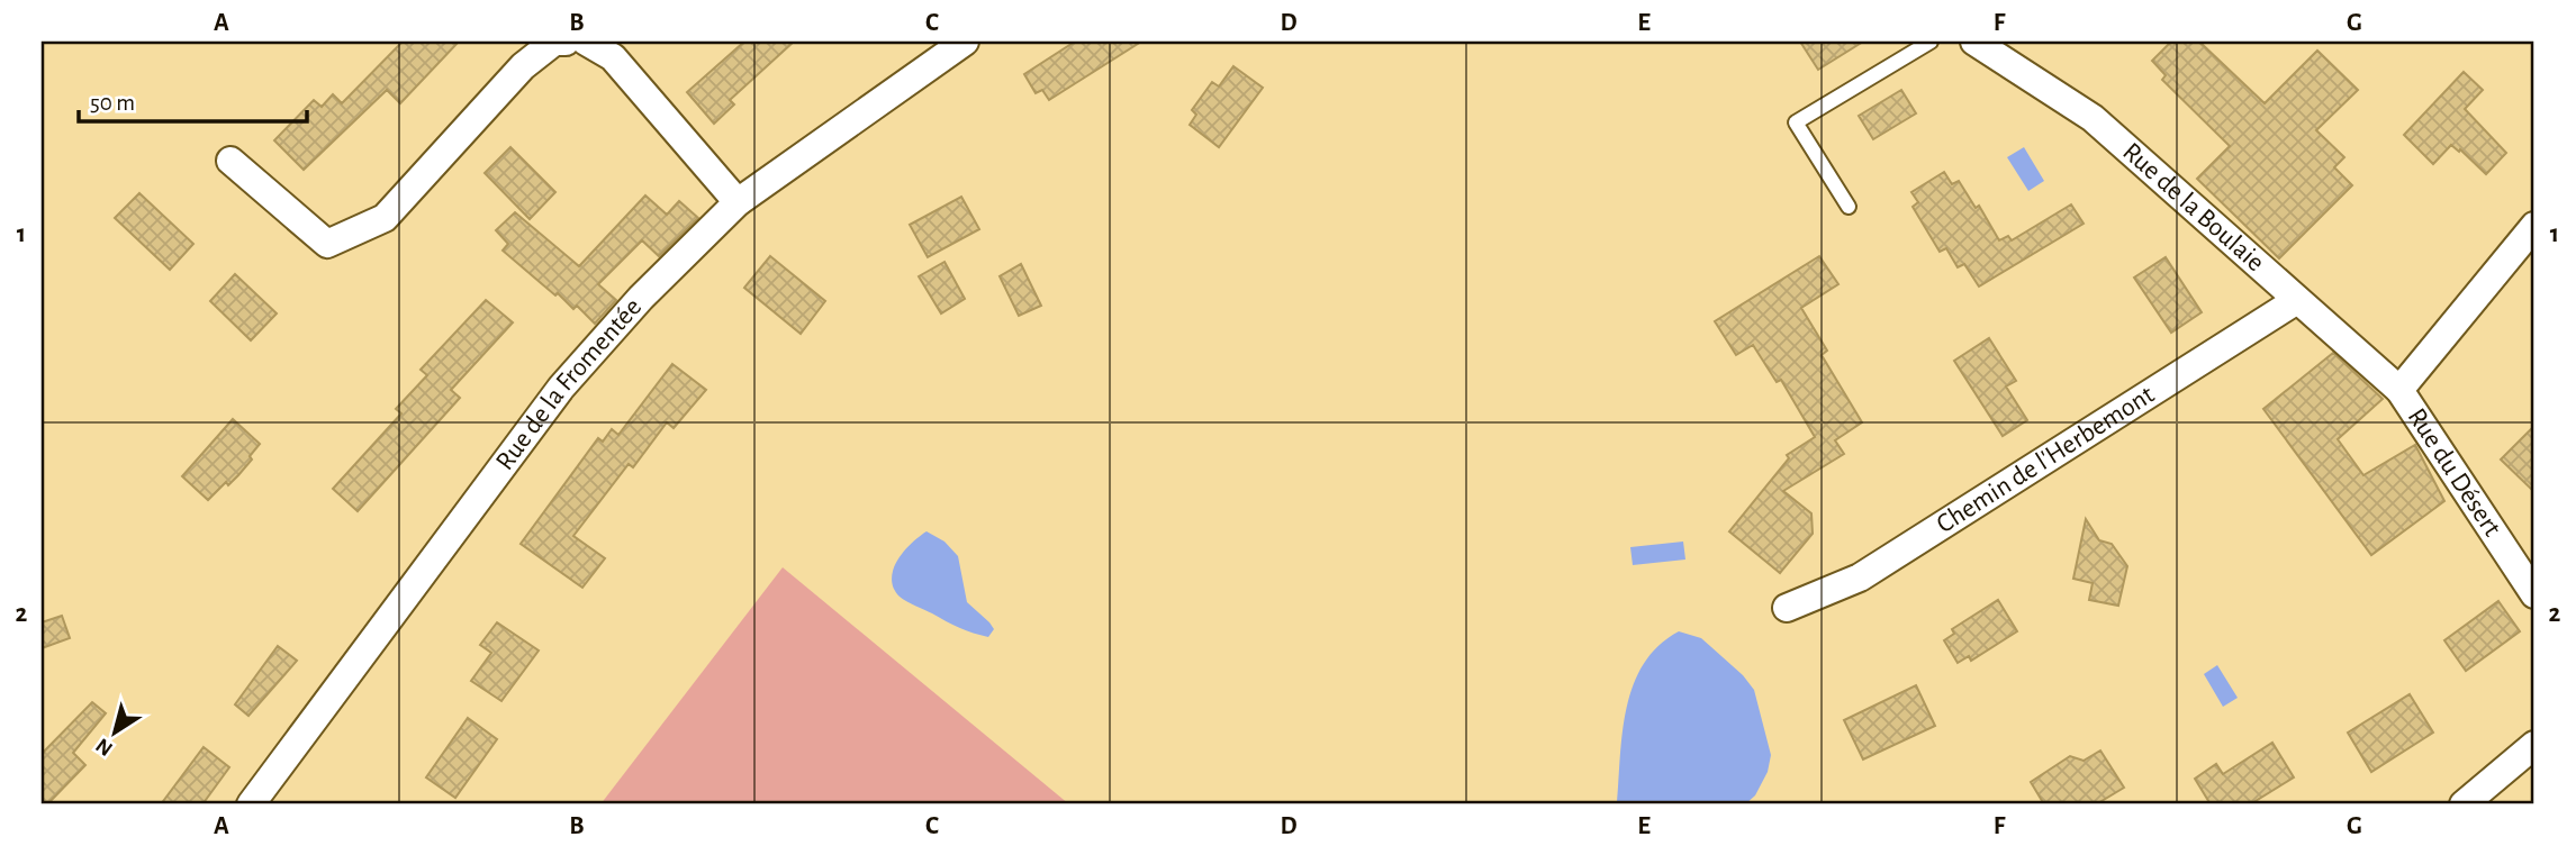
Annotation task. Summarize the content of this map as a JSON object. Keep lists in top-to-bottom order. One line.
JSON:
{"streets":{"street":["Rue de la Boulaie","Rue de la Fromentée","Chemin de l'Herbemont","Rue du Désert"]},"crossings":[["Rue de la Boulaie","Chemin de l'Herbemont"],["Rue de la Boulaie","Rue du Désert"]],"scale_bar":"50 m","north":"bottom left","grid":{"columns":["A","B","C","D","E","F","G"],"rows":["1","2"]}}
